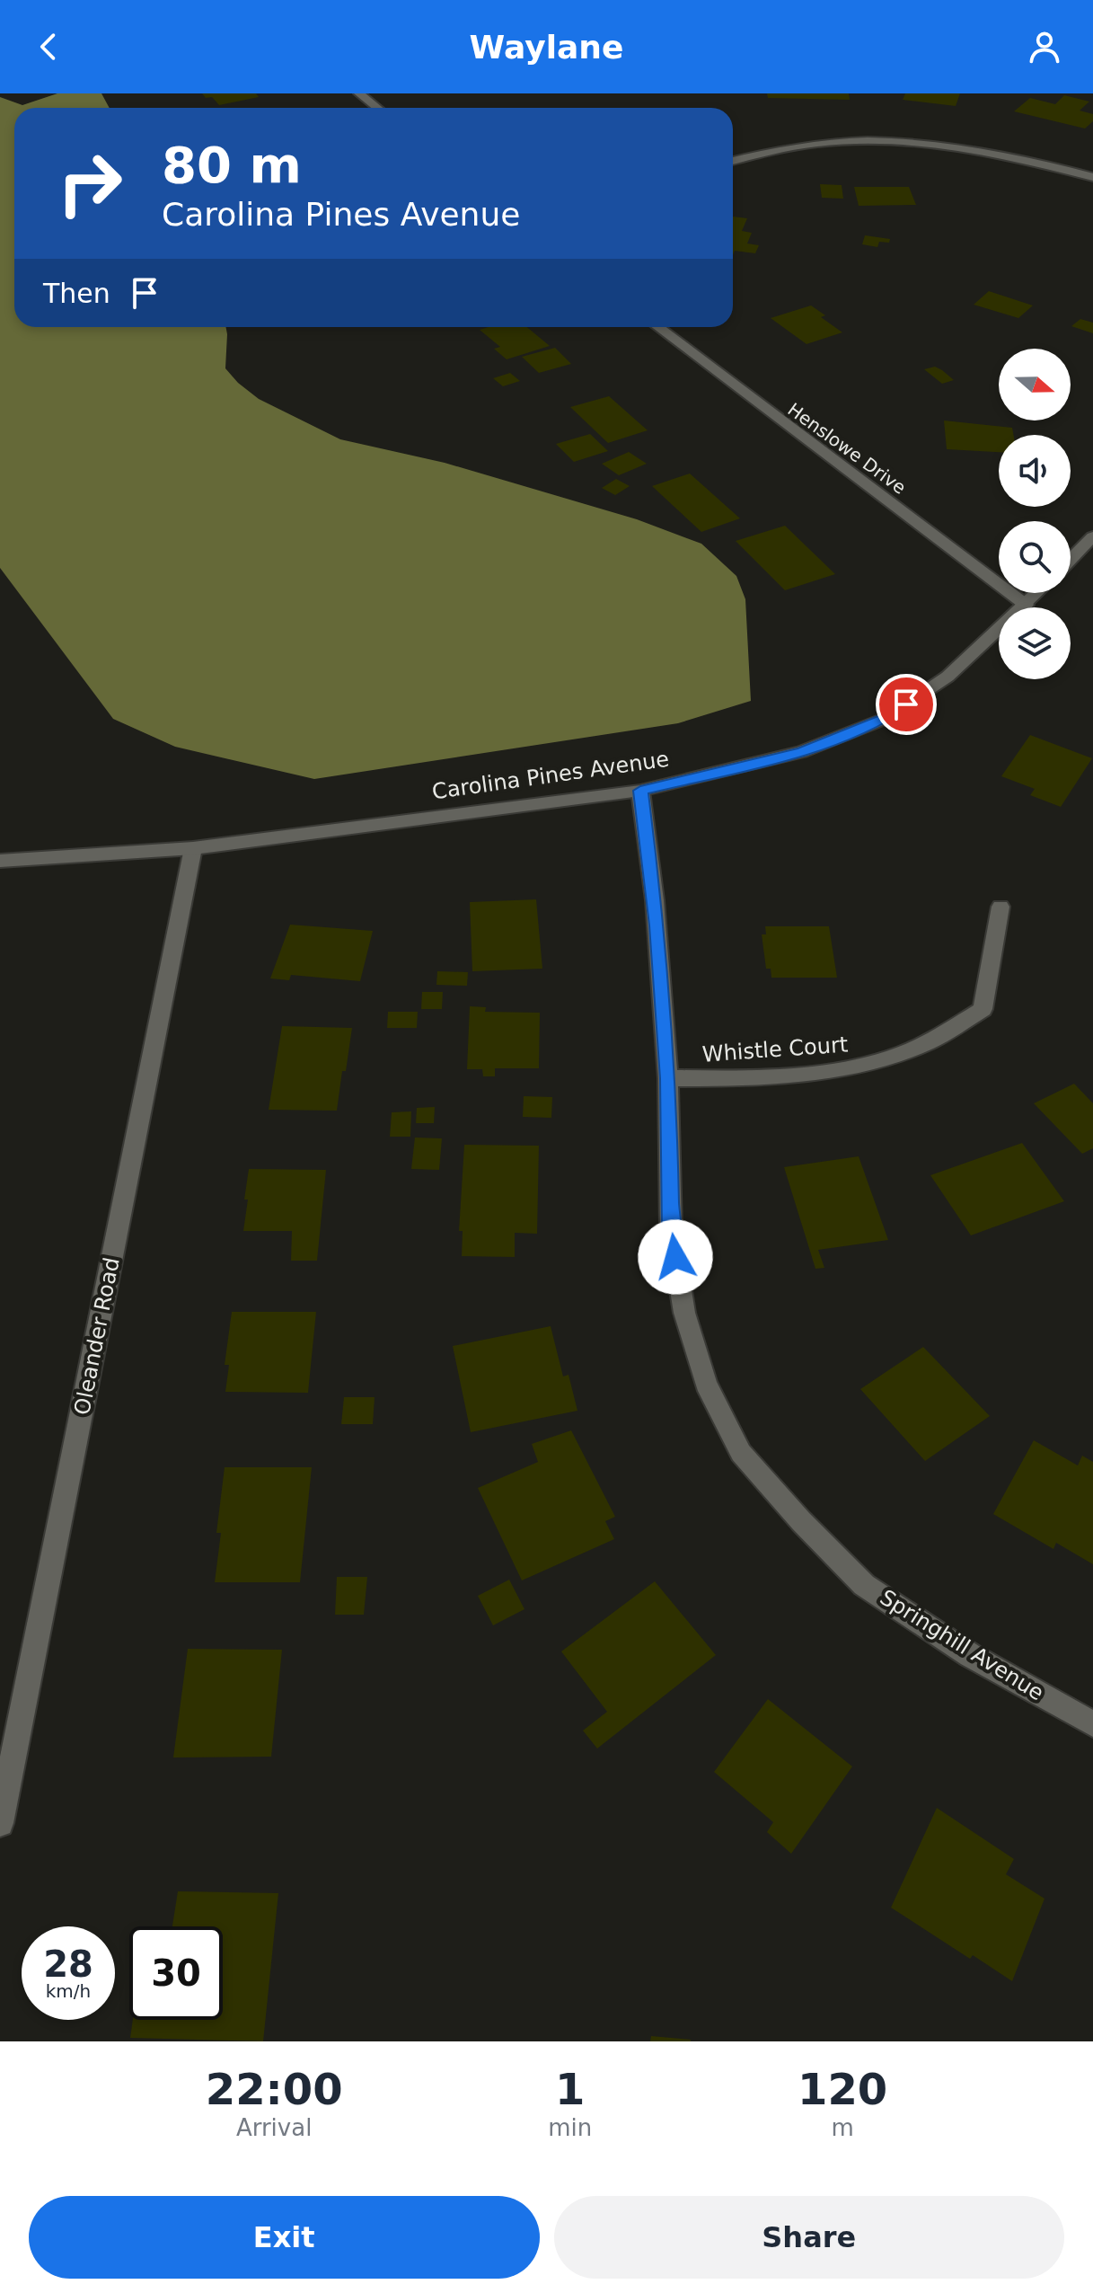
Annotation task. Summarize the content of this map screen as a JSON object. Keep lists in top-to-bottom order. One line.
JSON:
{"streets":{"street":["Henslowe Drive","Carolina Pines Avenue","Whistle Court","Oleander Road","Springhill Avenue"]},"crossings":[["Henslowe Drive","Carolina Pines Avenue"],["Carolina Pines Avenue","Oleander Road"],["Carolina Pines Avenue","Springhill Avenue"],["Whistle Court","Springhill Avenue"]],"north":"right","page":{"header":"Waylane","turn":["80 m","Carolina Pines Avenue"],"then":"Then","speed":"28 km/h","limit":"30","eta":["22:00","Arrival","1","min","120","m"],"buttons":["Exit","Share"]}}
